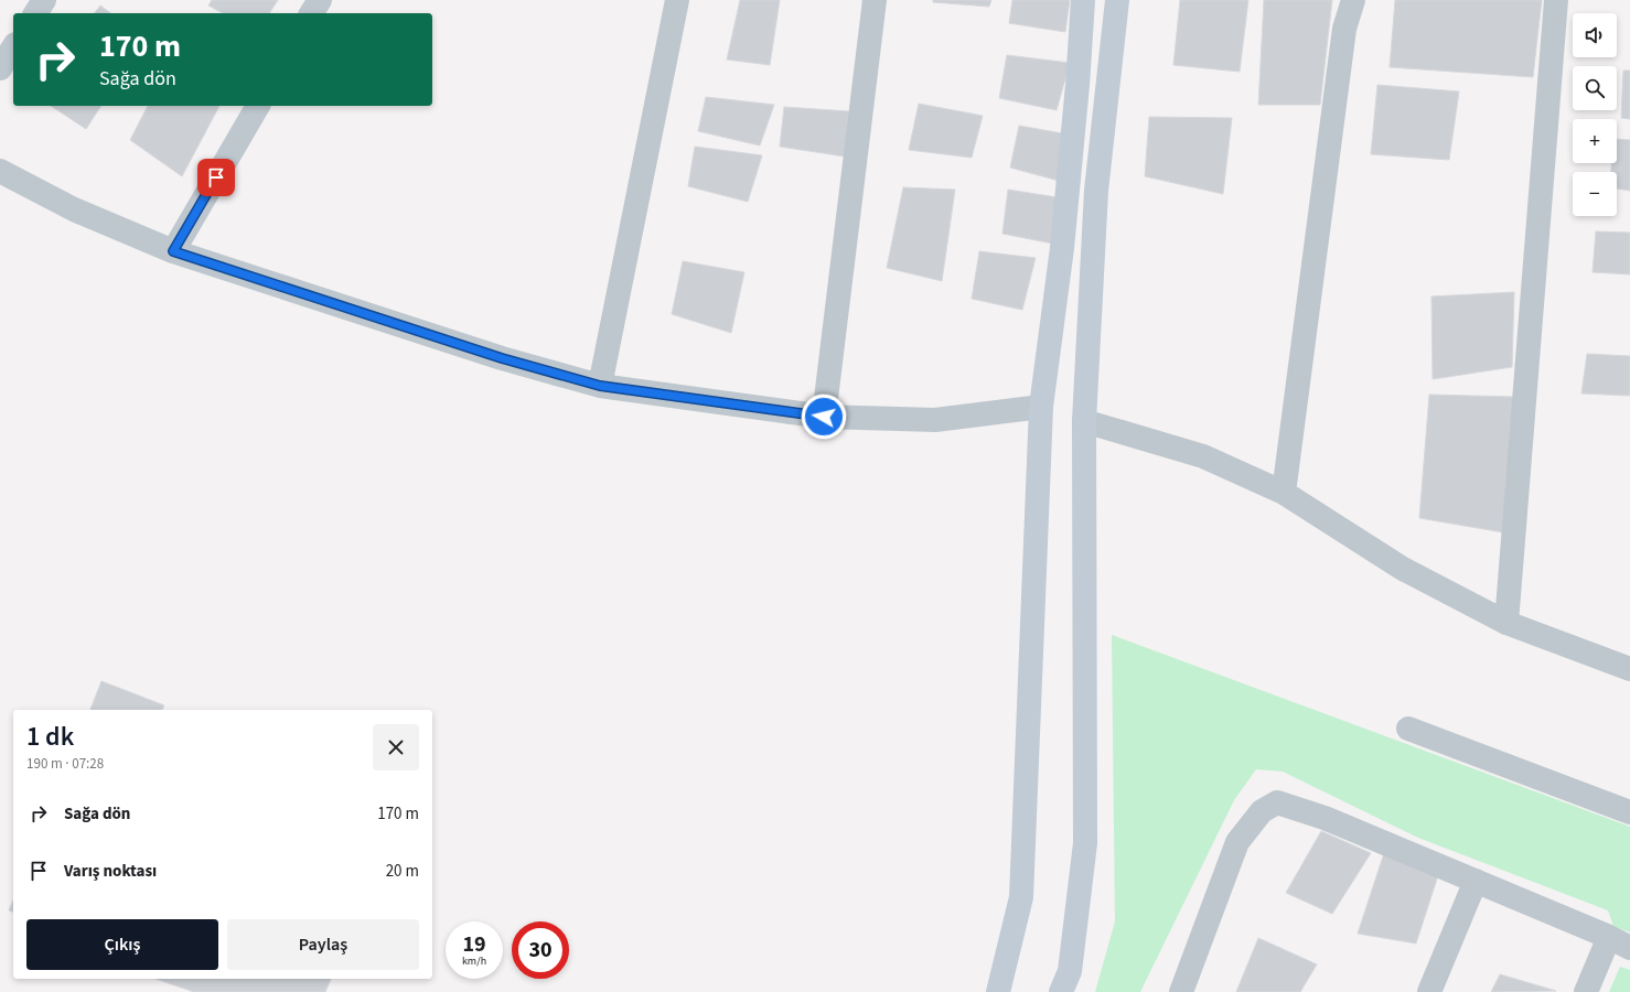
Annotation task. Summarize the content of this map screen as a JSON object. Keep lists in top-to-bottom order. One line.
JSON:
{"page":{"map_buttons":["+","−"],"turn":["170 m","Sağa dön"],"heading":["1 dk","190 m · 07:28"],"list":[{"name":"Sağa dön","value":"170 m"},{"name":"Varış noktası","value":"20 m"}],"buttons":["Çıkış","Paylaş"],"speed":"19 km/h","limit":"30"}}
